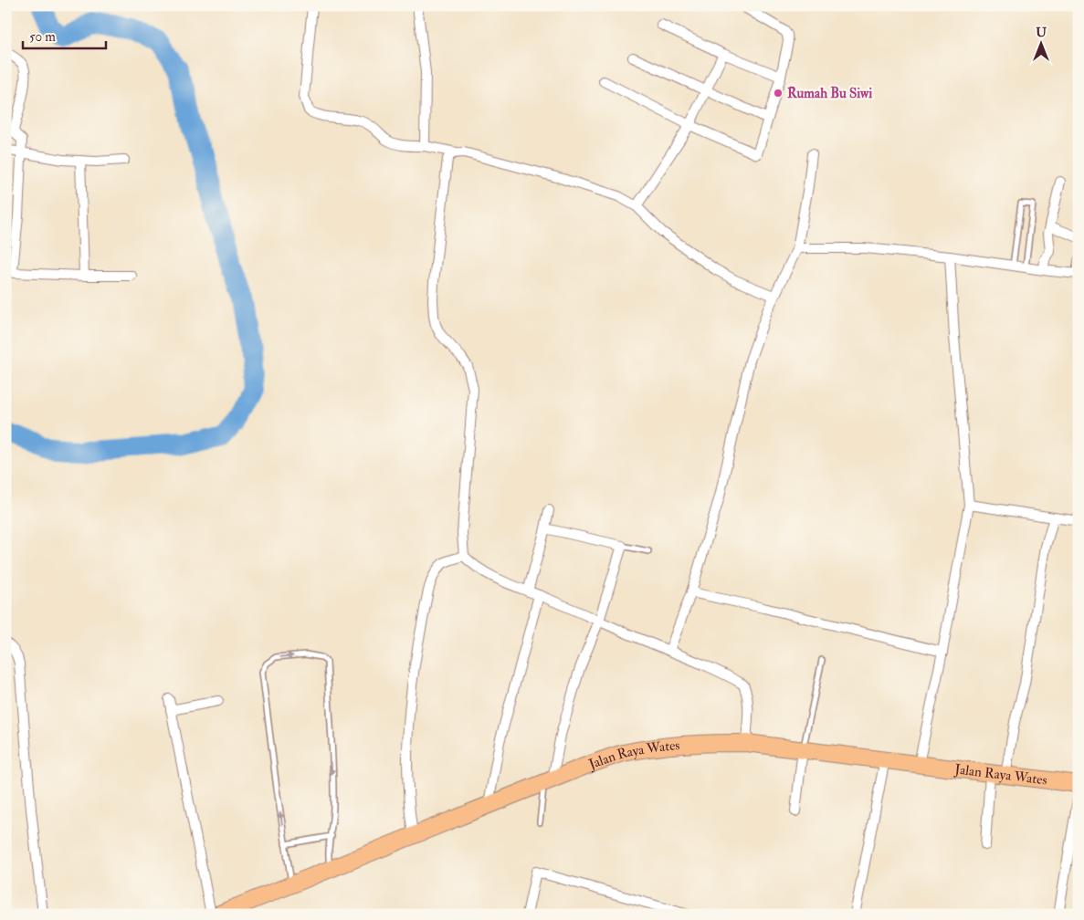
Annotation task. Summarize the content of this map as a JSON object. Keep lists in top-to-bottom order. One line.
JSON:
{"streets":{"highway":["Jalan Raya Wates"]},"places":["Rumah Bu Siwi"],"scale_bar":"50 m","north":"top"}
